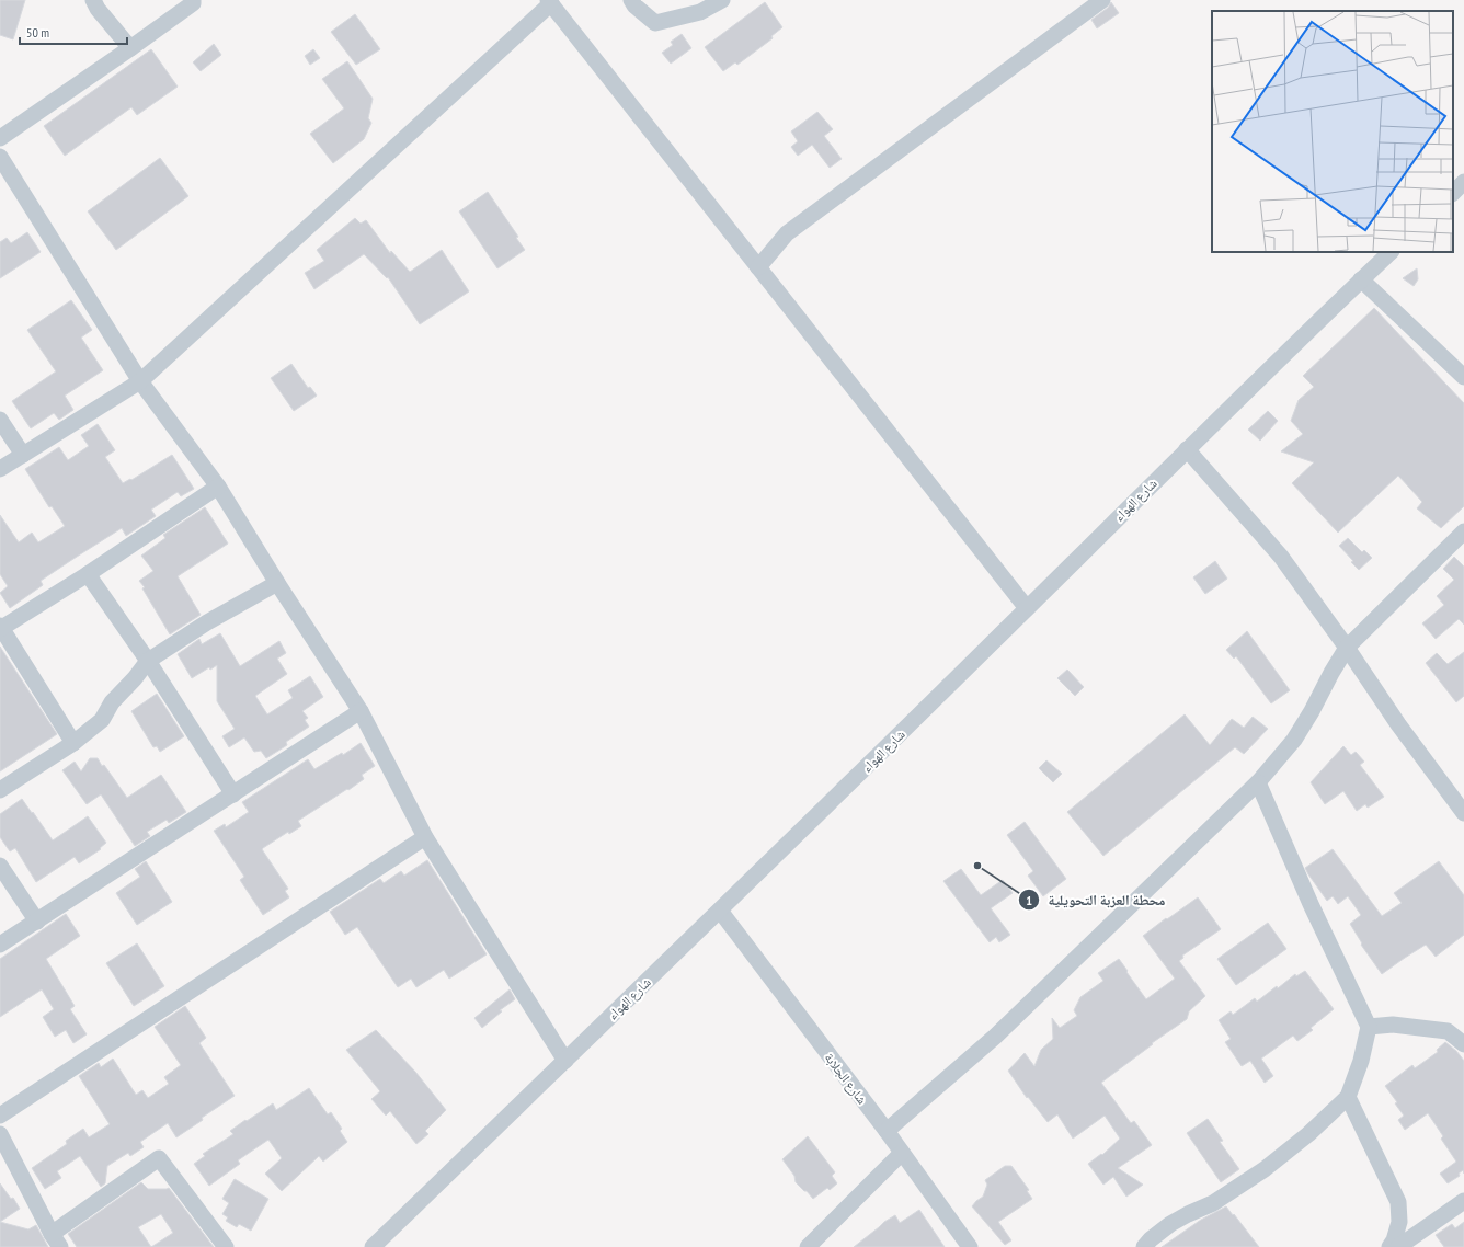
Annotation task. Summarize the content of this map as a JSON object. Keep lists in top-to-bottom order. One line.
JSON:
{"streets":{"street":["شارع الهواء","شارع الجلابة"]},"crossings":[["شارع الهواء","شارع الجلابة"]],"places":["محطة العزبة التحويلية"],"scale_bar":"50 m"}
